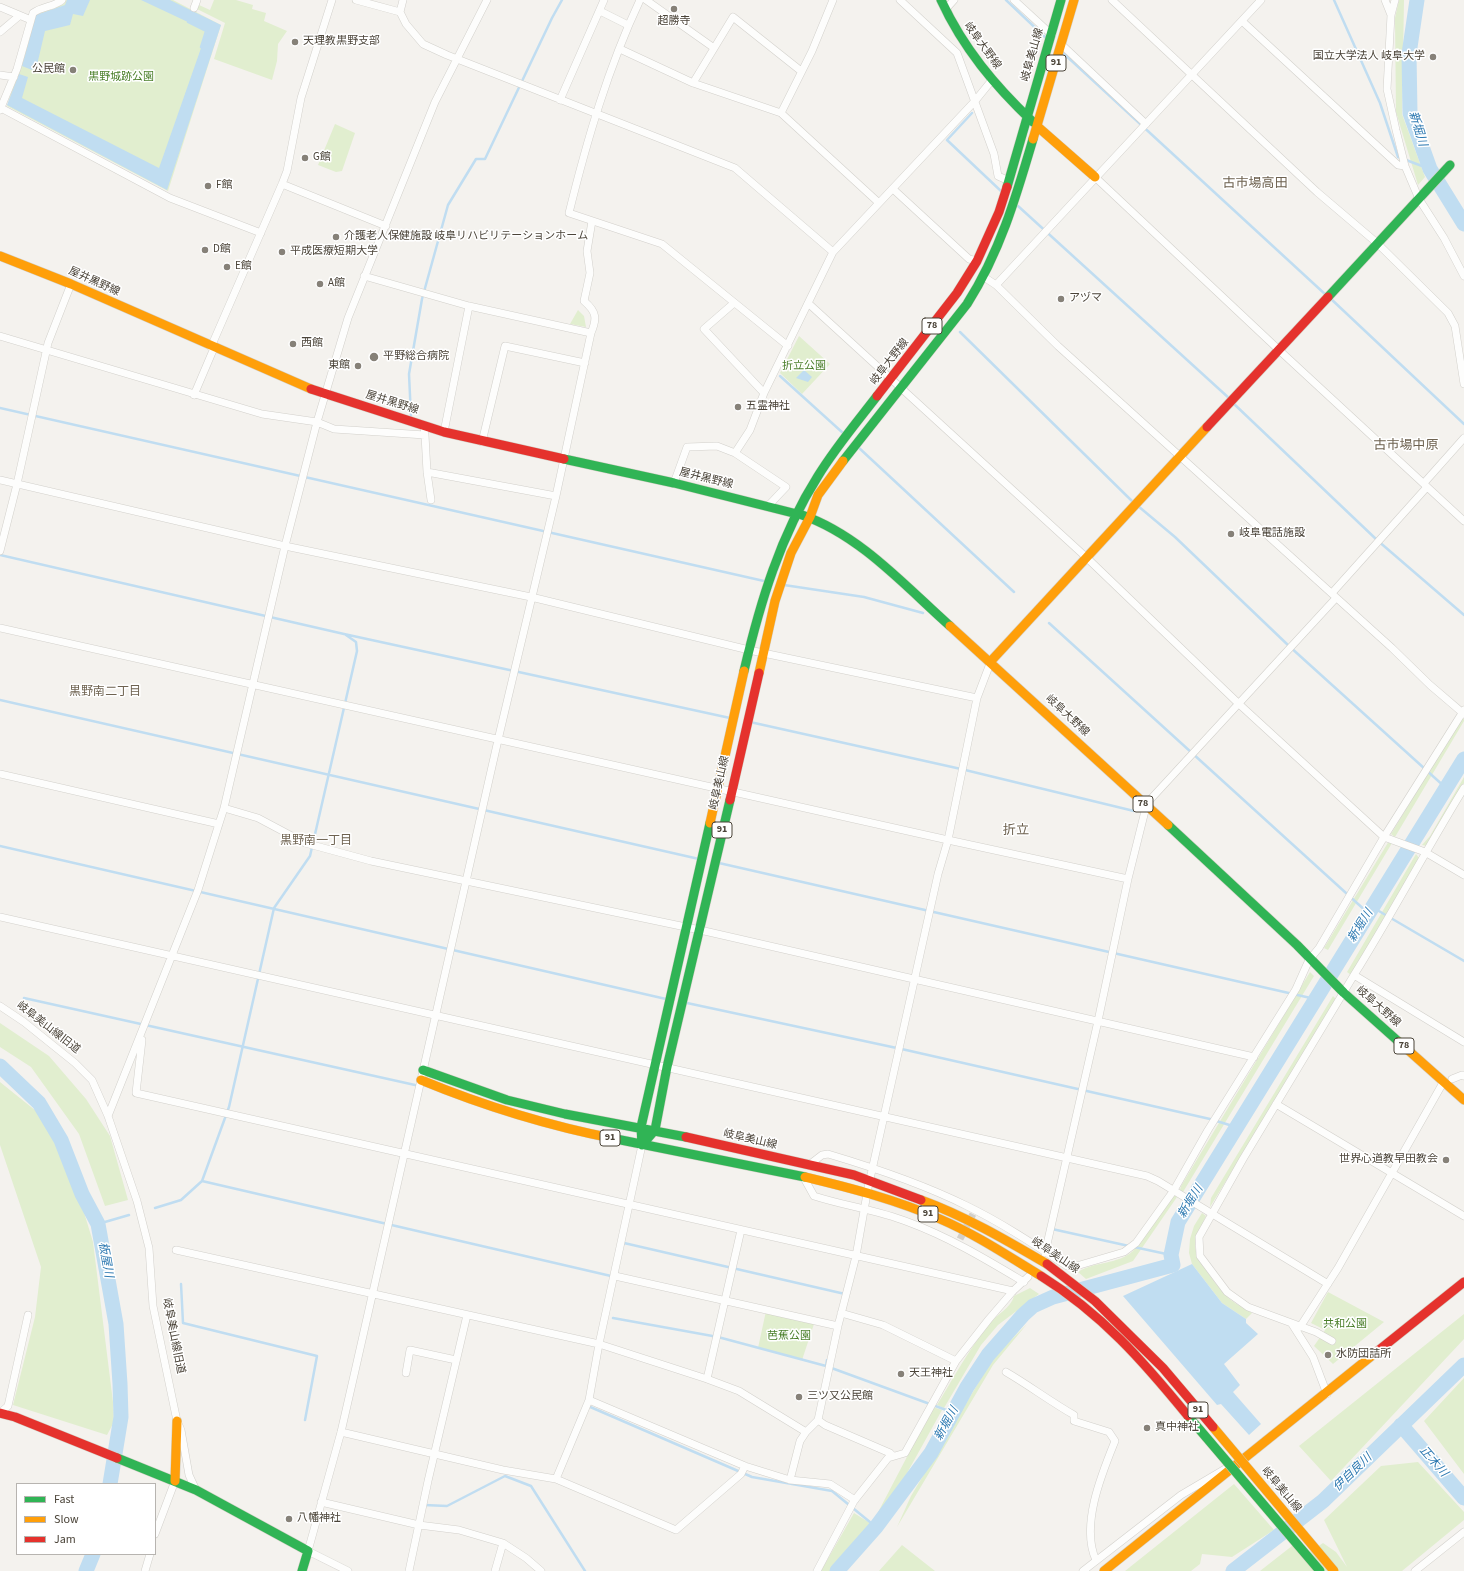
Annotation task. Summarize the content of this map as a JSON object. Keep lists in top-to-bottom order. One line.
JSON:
{"streets":{"main road":["岐阜大野線","岐阜美山線","91","屋井黒野線","78","岐阜美山線旧道"]},"crossings":[["岐阜大野線","岐阜美山線"],["岐阜大野線","91"],["岐阜大野線","屋井黒野線"],["岐阜美山線","屋井黒野線"]],"districts":["古市場高田","古市場中原","黒野南二丁目","折立","黒野南一丁目"],"water":["新堀川","板屋川","正木川","伊自良川"],"parks":["黒野城跡公園","折立公園","共和公園","芭蕉公園"],"places":["超勝寺","天理教黒野支部","国立大学法人 岐阜大学","公民館","G館","F館","介護老人保健施設 岐阜リハビリテーションホーム","D館","平成医療短期大学","E館","A館","アヅマ","西館","平野総合病院","東館","五霊神社","岐阜電話施設","世界心道教早田教会","水防団詰所","天王神社","三ツ又公民館","真中神社","八幡神社"],"legend":["Fast","Slow","Jam"]}
